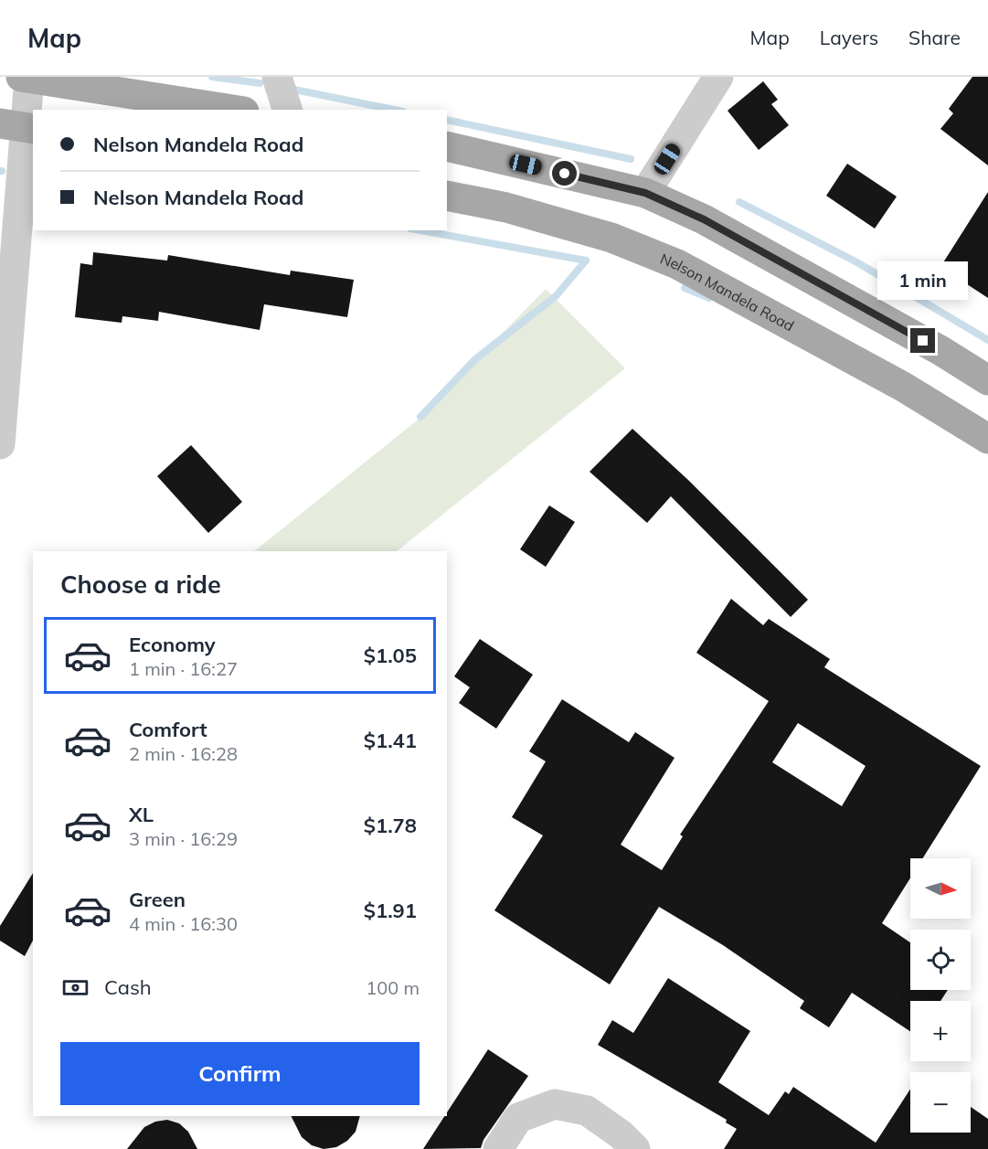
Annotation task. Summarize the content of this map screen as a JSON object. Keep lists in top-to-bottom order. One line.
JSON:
{"streets":{"main road":["Nelson Mandela Road"]},"north":"right","page":{"header":"Map","nav":["Map","Layers","Share"],"banner":["Nelson Mandela Road","Nelson Mandela Road"],"bubble":"1 min","heading":"Choose a ride","list":[{"name":"Economy","note":"1 min · 16:27","value":"$1.05"},{"name":"Comfort","note":"2 min · 16:28","value":"$1.41"},{"name":"XL","note":"3 min · 16:29","value":"$1.78"},{"name":"Green","note":"4 min · 16:30","value":"$1.91"}],"map_buttons":["+","−"],"pay":["Cash","100 m"],"buttons":"Confirm"}}
